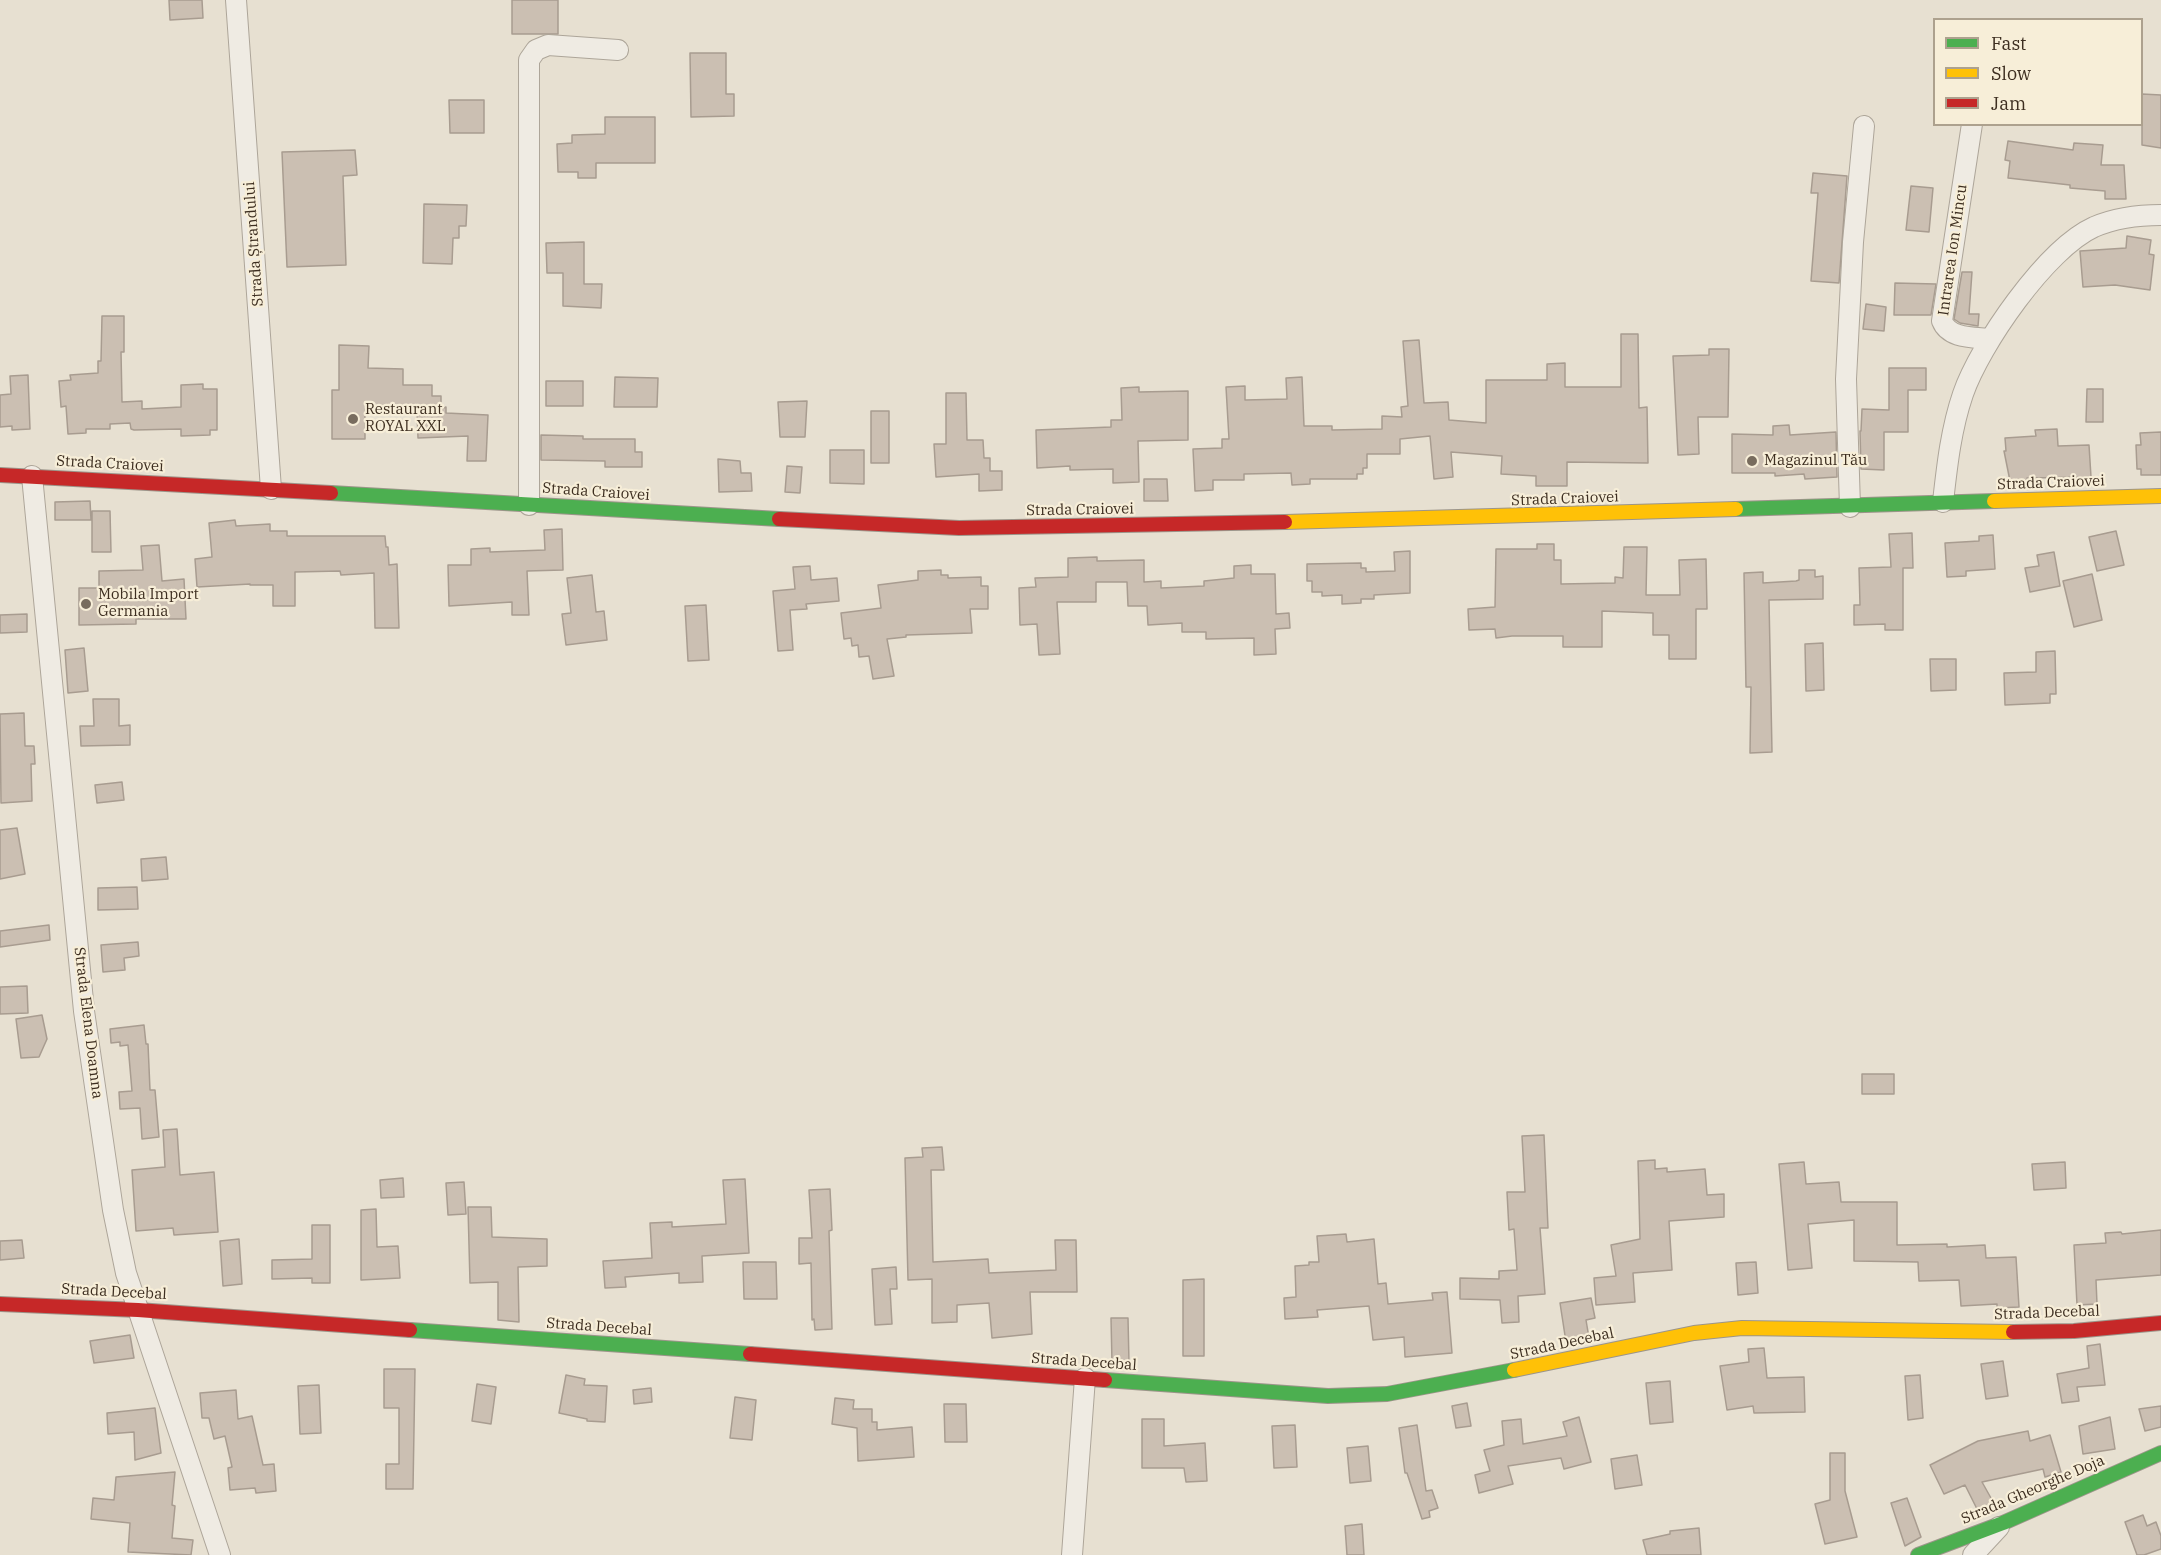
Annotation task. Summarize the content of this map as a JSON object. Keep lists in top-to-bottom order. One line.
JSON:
{"streets":{"street":["Strada Ștrandului","Intrarea Ion Mincu","Strada Craiovei","Strada Elena Doamna","Strada Decebal","Strada Gheorghe Doja"]},"crossings":[["Strada Ștrandului","Strada Craiovei"],["Strada Craiovei","Strada Elena Doamna"],["Strada Elena Doamna","Strada Decebal"]],"places":["Restaurant ROYAL XXL","Magazinul Tău","Mobila Import Germania"],"legend":["Fast","Slow","Jam"]}
